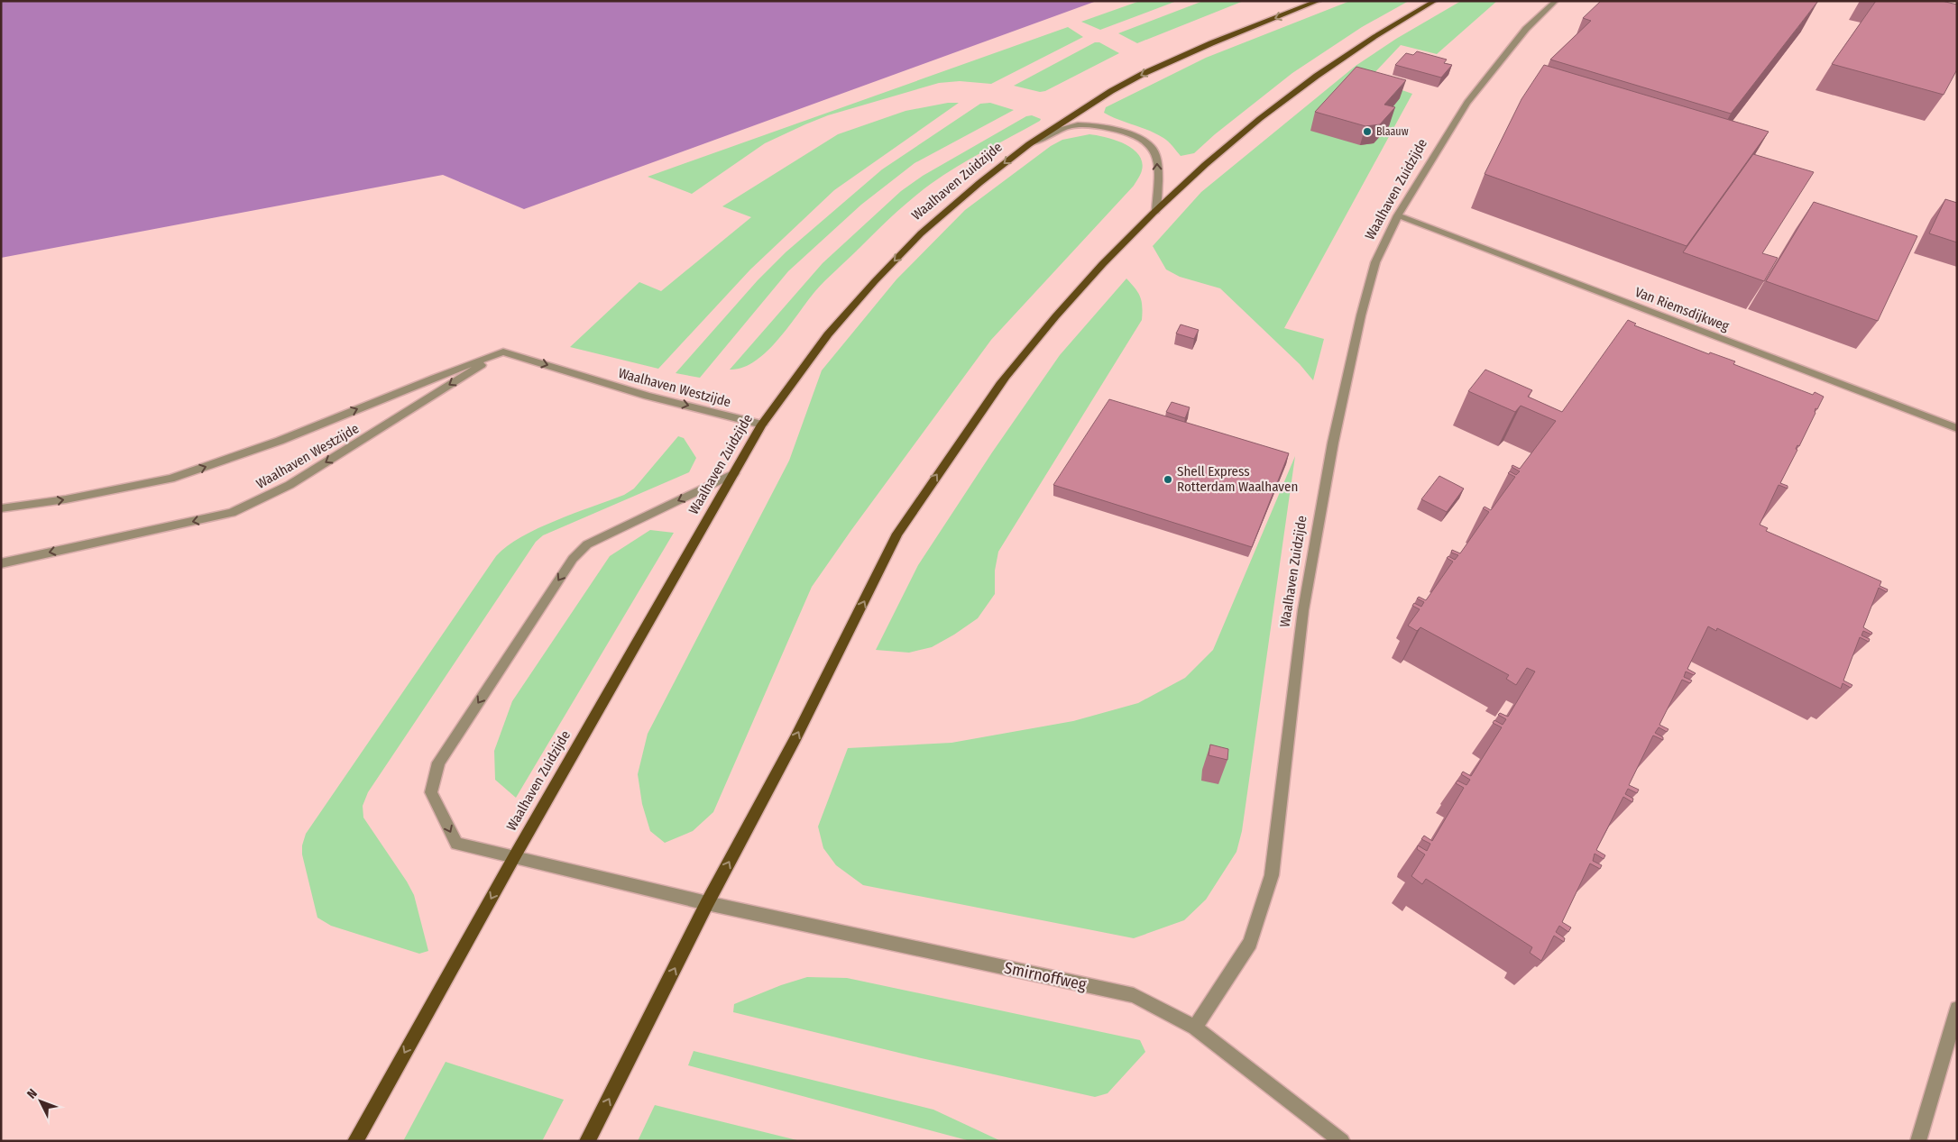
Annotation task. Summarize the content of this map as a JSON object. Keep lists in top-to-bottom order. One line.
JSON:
{"streets":{"main road":["Waalhaven Zuidzijde"],"street":["Van Riemsdijkweg","Waalhaven Westzijde","Smirnoffweg"]},"crossings":[["Waalhaven Zuidzijde","Van Riemsdijkweg"],["Waalhaven Zuidzijde","Waalhaven Westzijde"],["Waalhaven Zuidzijde","Smirnoffweg"]],"one_way":["Waalhaven Zuidzijde"],"places":["Blaauw","Shell Express Rotterdam Waalhaven"],"north":"top left"}
